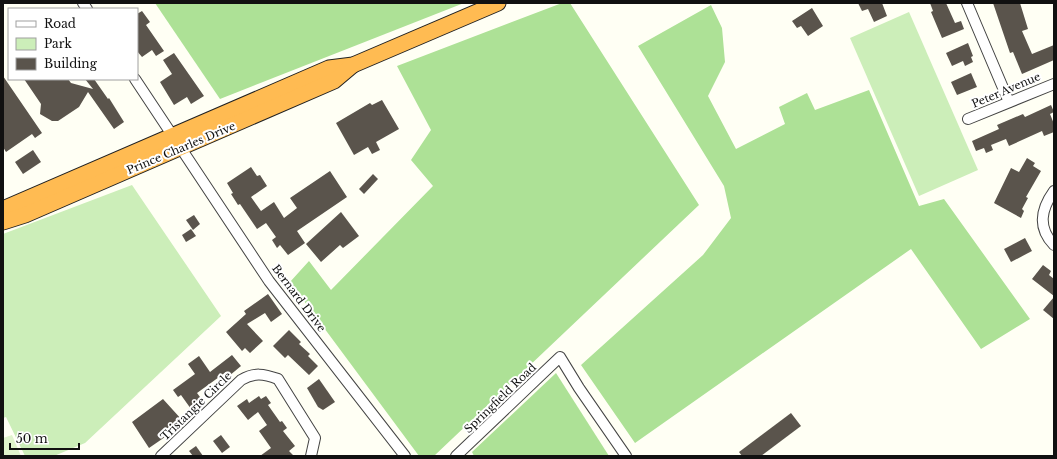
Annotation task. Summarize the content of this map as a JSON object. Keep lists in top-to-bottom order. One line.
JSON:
{"streets":{"highway":["Prince Charles Drive"],"street":["Peter Avenue","Bernard Drive","Springfield Road","Tristangie Circle"]},"crossings":[["Prince Charles Drive","Bernard Drive"]],"legend":["Road","Park","Building"],"scale_bar":"50 m"}
